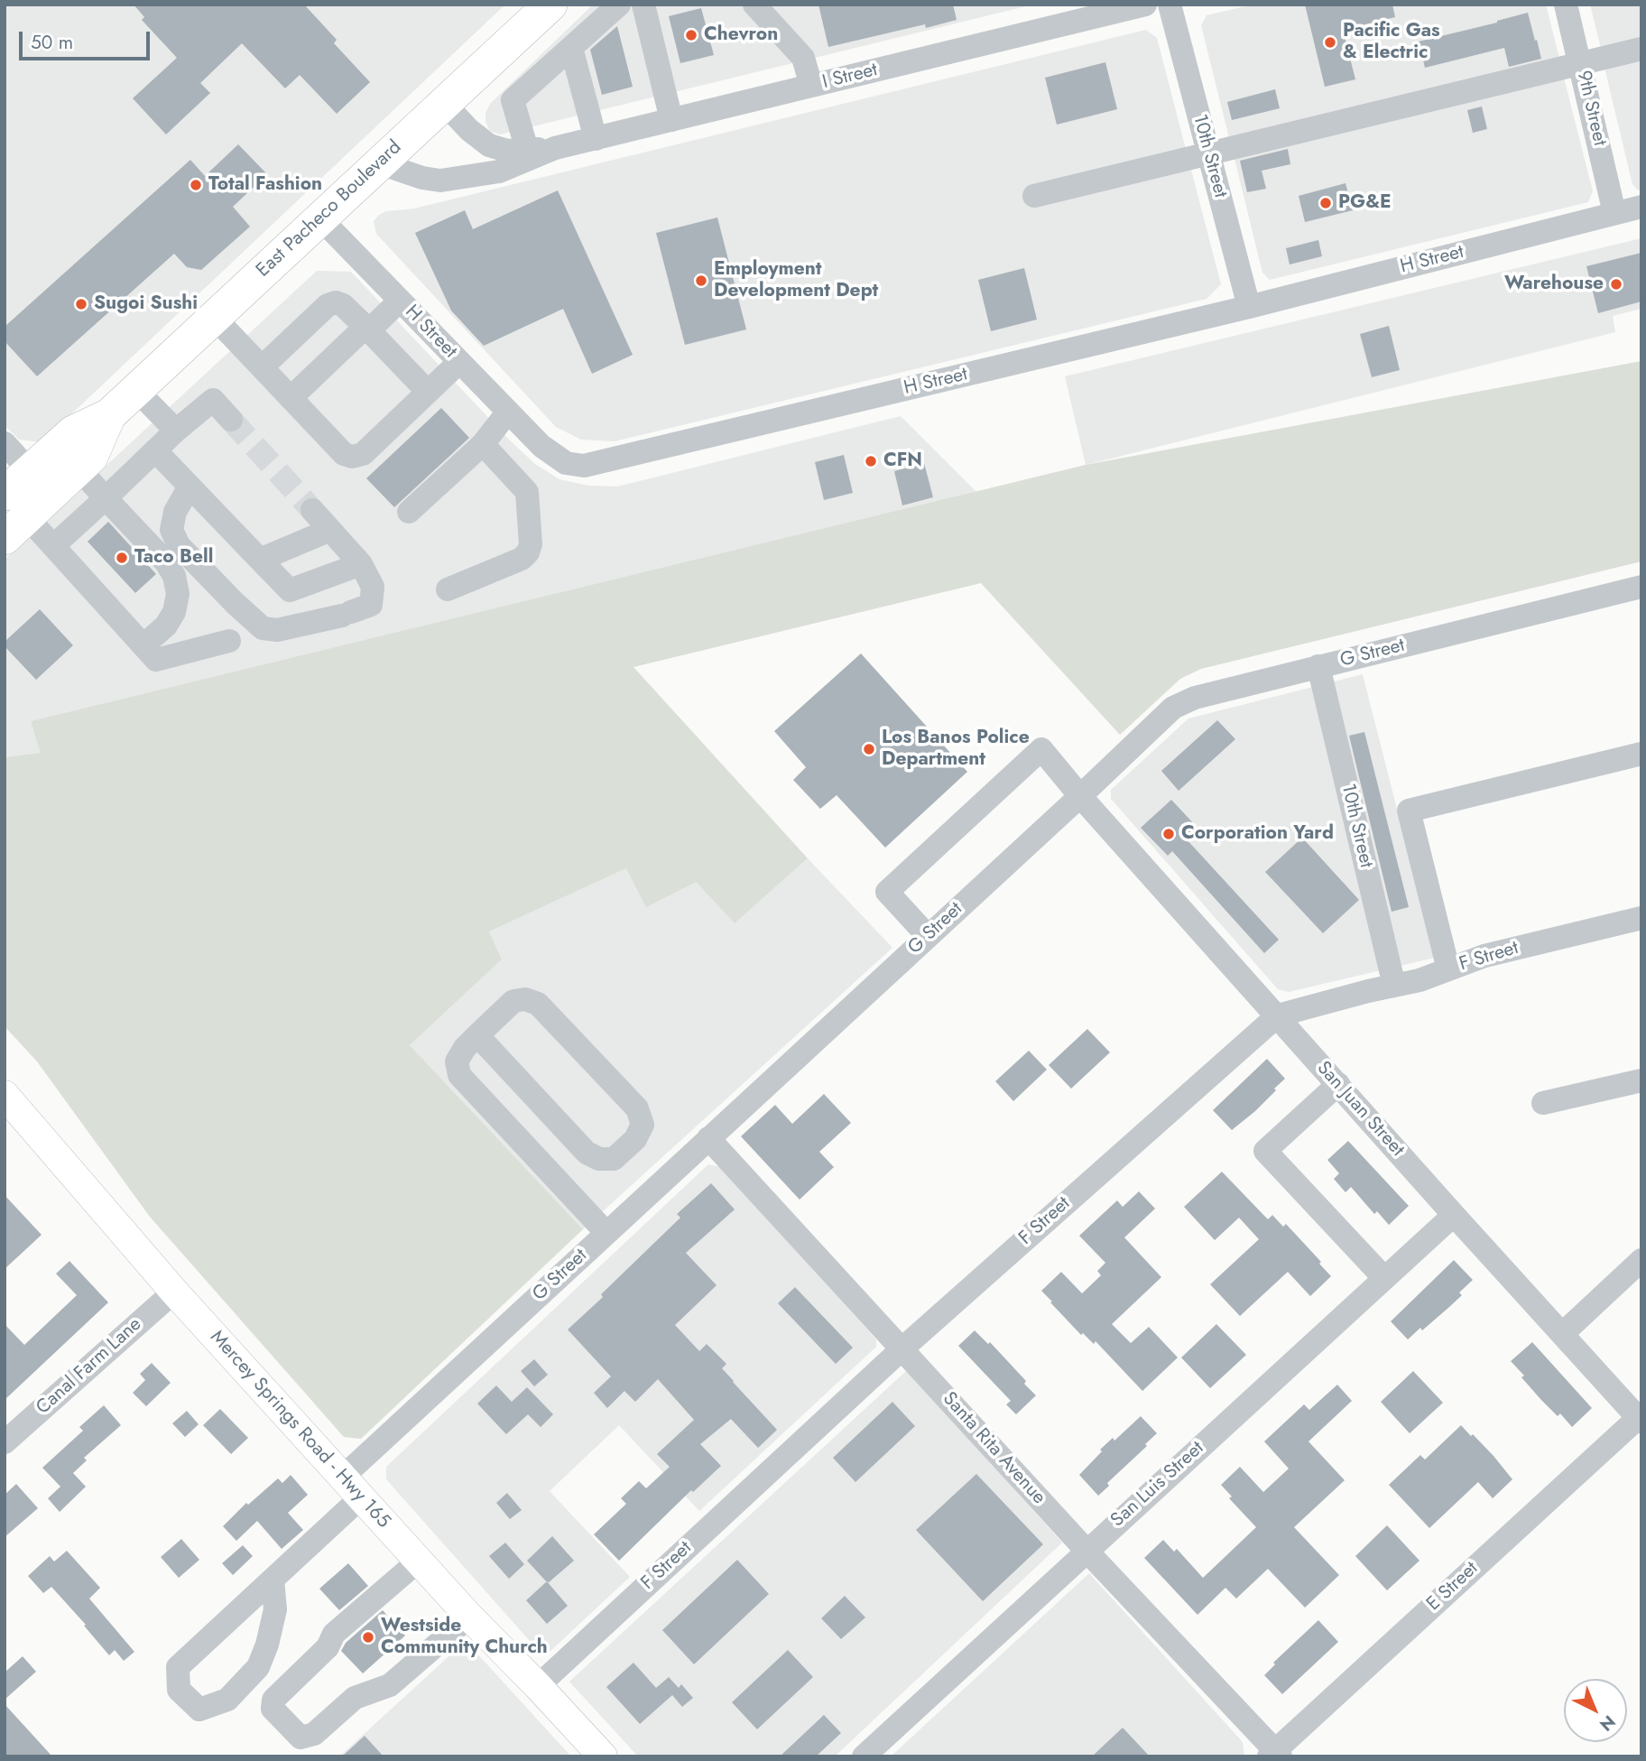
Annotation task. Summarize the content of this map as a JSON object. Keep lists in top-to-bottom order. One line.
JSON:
{"streets":{"highway":["East Pacheco Boulevard"],"main road":["Mercey Springs Road - Hwy 165"],"street":["I Street","9th Street","10th Street","H Street","G Street","F Street","San Juan Street","Canal Farm Lane","Santa Rita Avenue","San Luis Street","E Street"]},"crossings":[["I Street","East Pacheco Boulevard"],["9th Street","H Street"],["10th Street","H Street"],["10th Street","G Street"],["10th Street","F Street"],["East Pacheco Boulevard","H Street"],["G Street","San Juan Street"],["G Street","Mercey Springs Road - Hwy 165"],["G Street","Santa Rita Avenue"],["F Street","San Juan Street"],["F Street","Mercey Springs Road - Hwy 165"],["F Street","Santa Rita Avenue"],["San Juan Street","San Luis Street"],["San Juan Street","E Street"],["Canal Farm Lane","Mercey Springs Road - Hwy 165"],["Santa Rita Avenue","San Luis Street"],["Santa Rita Avenue","E Street"]],"places":["Chevron","Pacific Gas & Electric","Total Fashion","PG&E","Employment Development Dept","Warehouse","Sugoi Sushi","CFN","Taco Bell","Los Banos Police Department","Corporation Yard","Westside Community Church"],"scale_bar":"50 m","north":"bottom right"}
